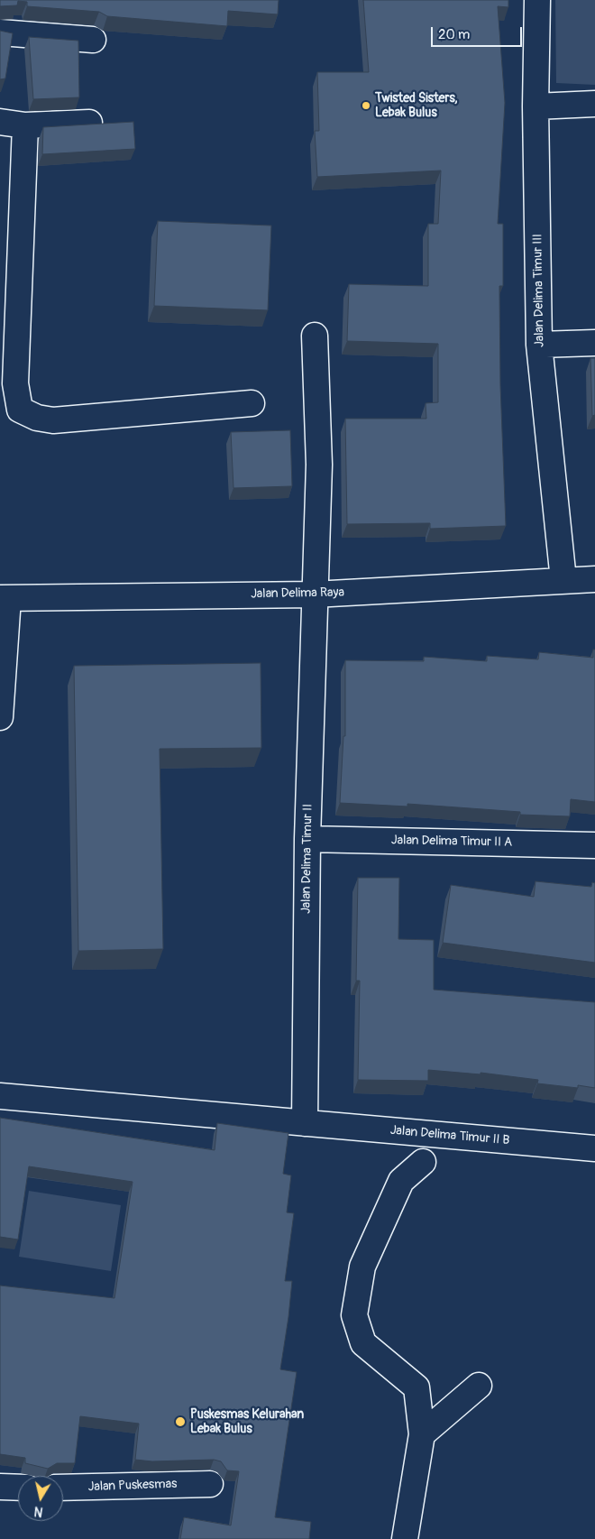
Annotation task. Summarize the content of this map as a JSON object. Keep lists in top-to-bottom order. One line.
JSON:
{"streets":{"street":["Jalan Delima Timur III","Jalan Delima Raya","Jalan Delima Timur II A","Jalan Delima Timur II","Jalan Delima Timur II B","Jalan Puskesmas"]},"crossings":[["Jalan Delima Timur III","Jalan Delima Raya"],["Jalan Delima Raya","Jalan Delima Timur II"],["Jalan Delima Timur II A","Jalan Delima Timur II"],["Jalan Delima Timur II","Jalan Delima Timur II B"]],"places":["Twisted Sisters, Lebak Bulus","Puskesmas Kelurahan Lebak Bulus"],"scale_bar":"20 m","north":"bottom"}
